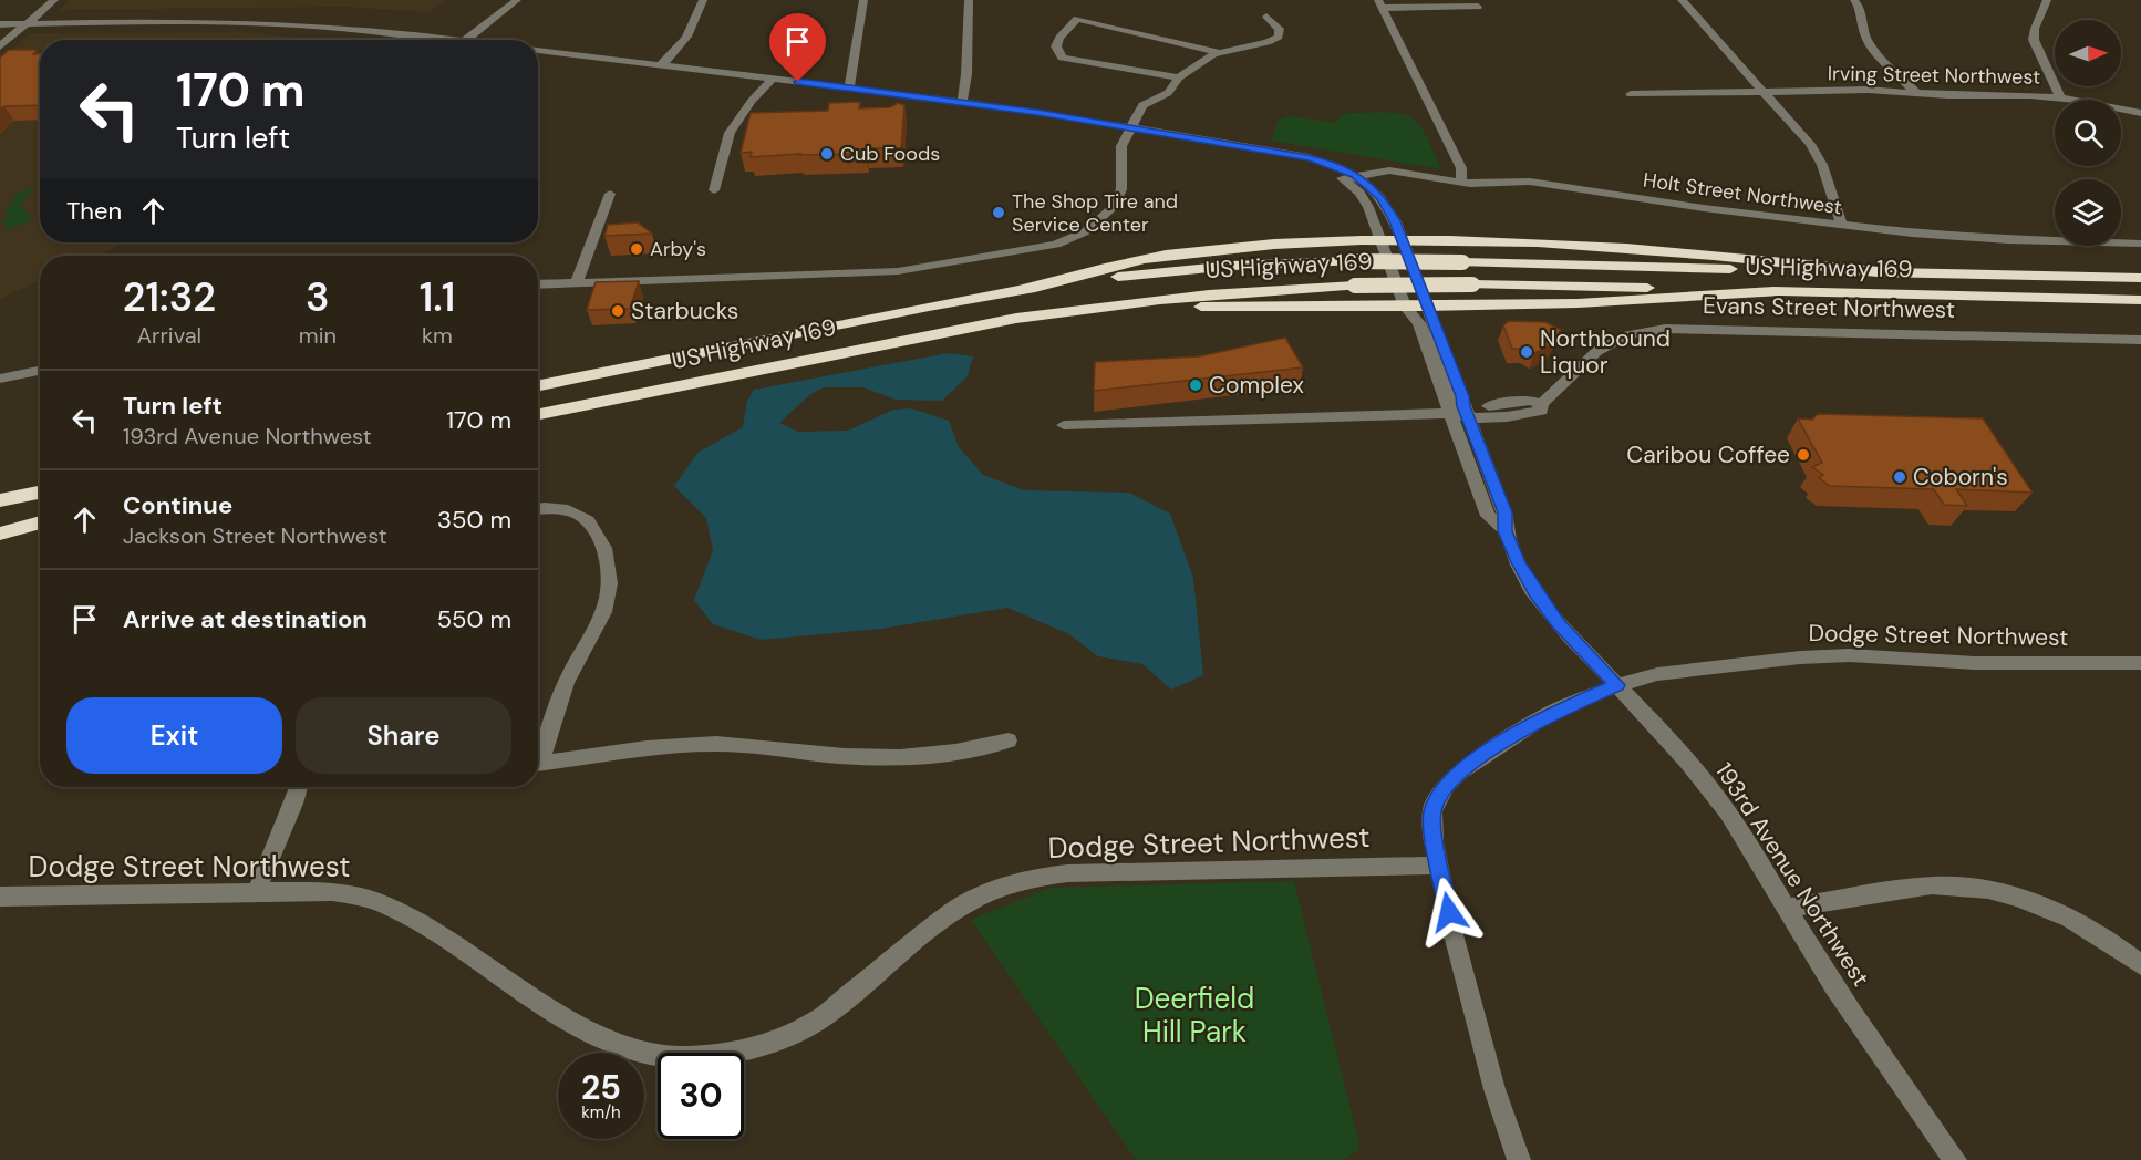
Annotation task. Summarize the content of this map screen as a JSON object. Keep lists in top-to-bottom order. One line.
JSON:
{"streets":{"highway":["US Highway 169"],"street":["Irving Street Northwest","Holt Street Northwest","Evans Street Northwest","Dodge Street Northwest","193rd Avenue Northwest"]},"crossings":[["Holt Street Northwest","193rd Avenue Northwest"],["Evans Street Northwest","193rd Avenue Northwest"],["Dodge Street Northwest","193rd Avenue Northwest"]],"parks":["Deerfield Hill Park"],"places":["Cub Foods","The Shop Tire and Service Center","Arby's","Starbucks","Northbound Liquor","Complex","Caribou Coffee","Coborn's"],"north":"right","page":{"turn":["170 m","Turn left"],"then":"Then","eta":["21:32","Arrival","3","min","1.1","km"],"list":[{"name":"Turn left","note":"193rd Avenue Northwest","value":"170 m"},{"name":"Continue","note":"Jackson Street Northwest","value":"350 m"},{"name":"Arrive at destination","value":"550 m"}],"buttons":["Exit","Share"],"speed":"25 km/h","limit":"30"}}
